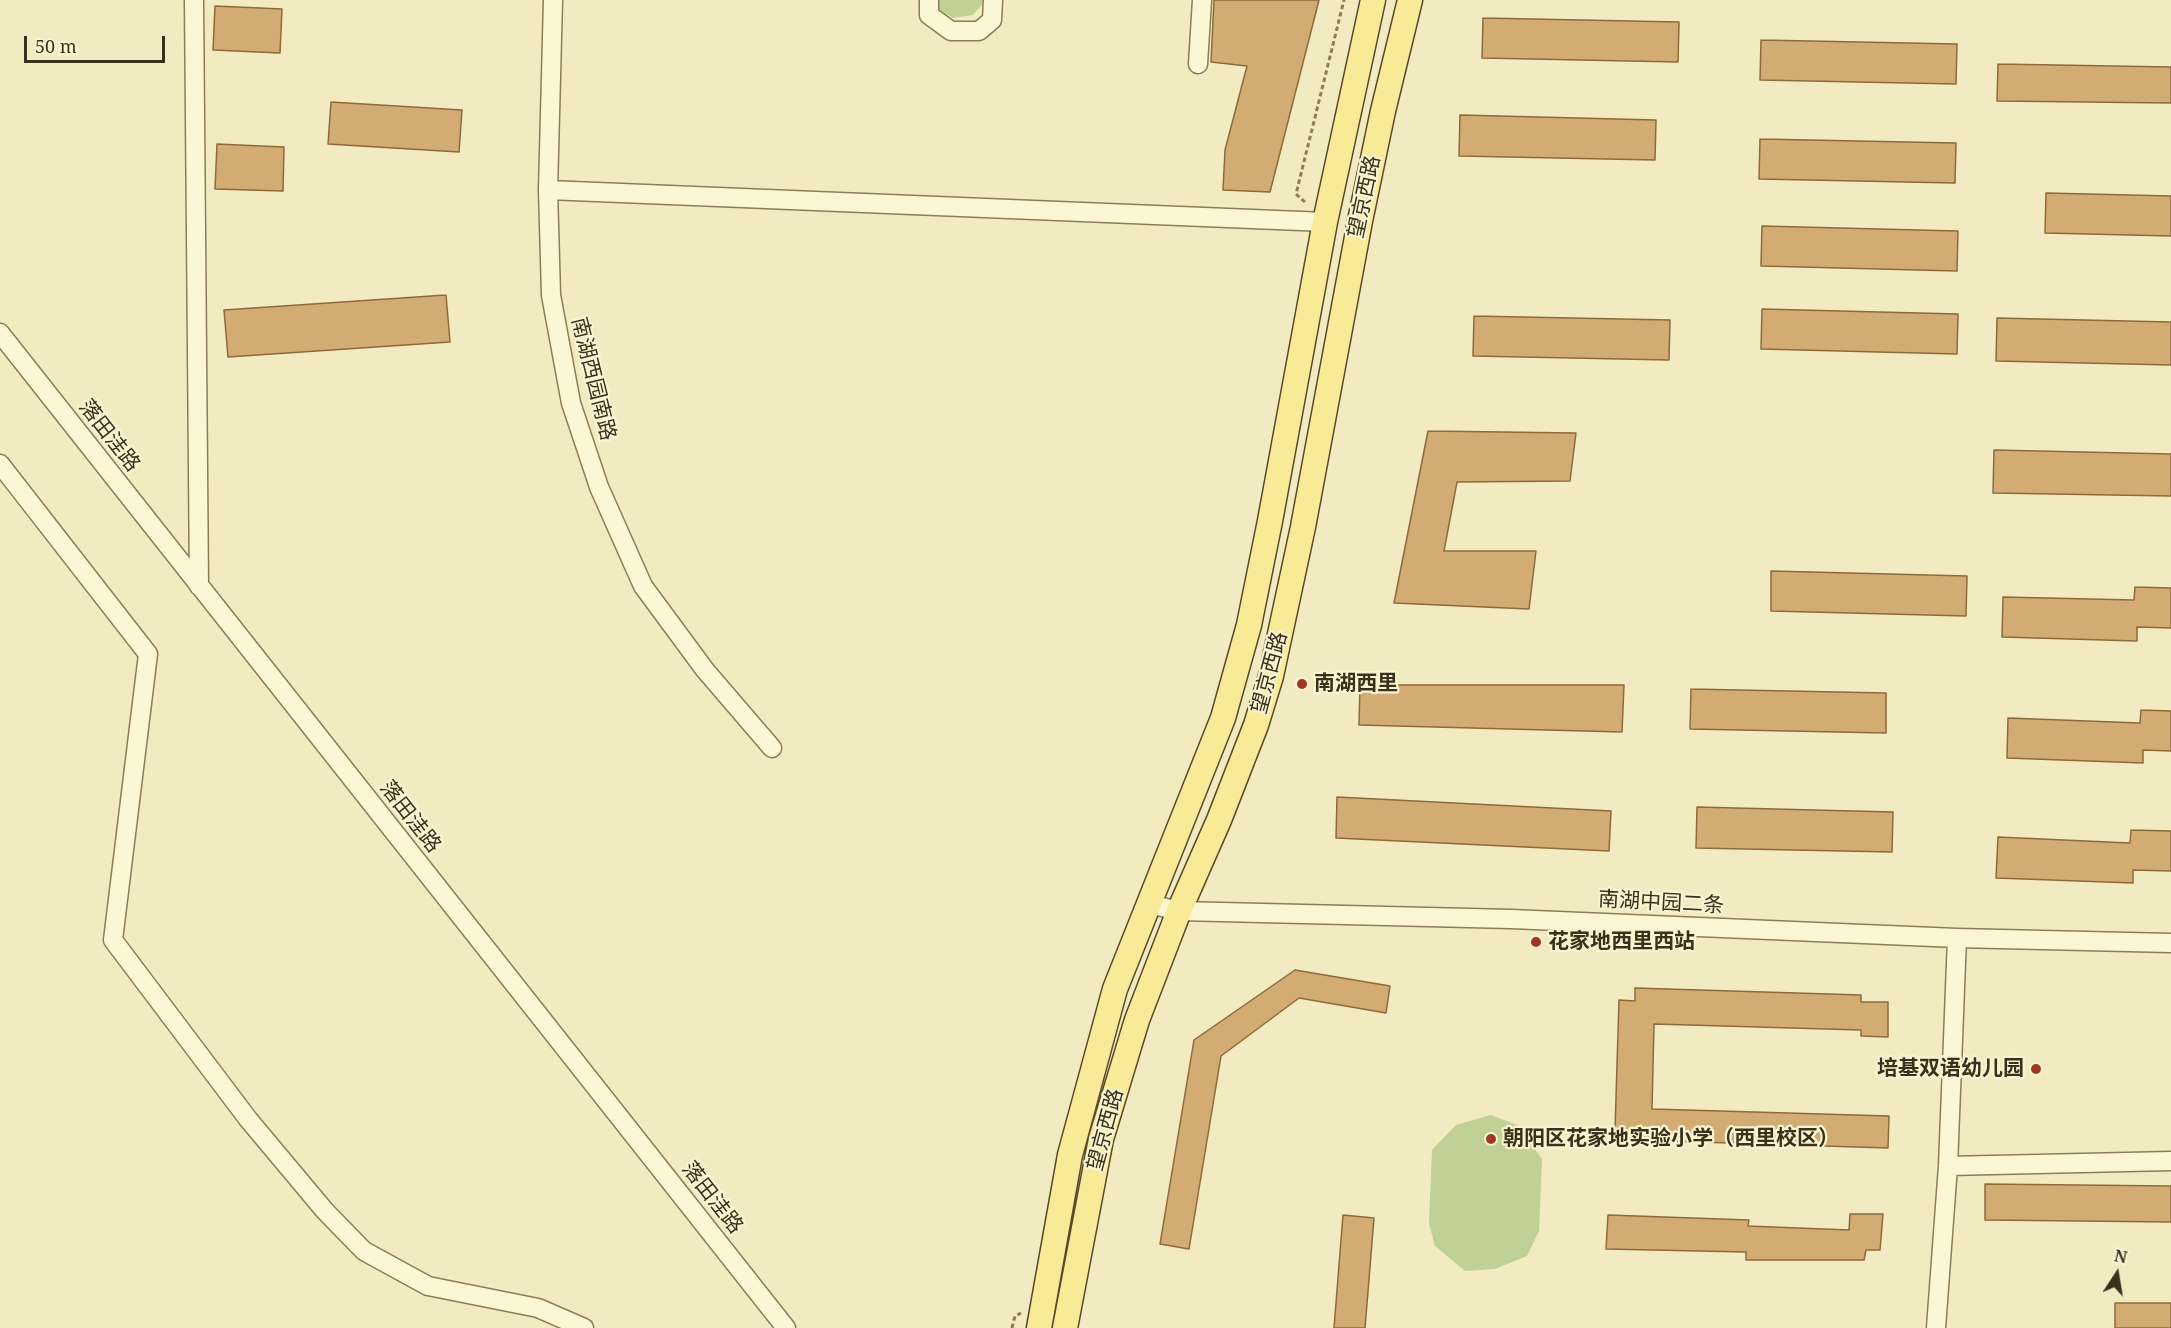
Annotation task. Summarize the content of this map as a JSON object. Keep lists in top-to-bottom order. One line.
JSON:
{"streets":{"main road":["望京西路"],"street":["南湖西园南路","落田洼路","南湖中园二条"]},"crossings":[["望京西路","南湖中园二条"]],"places":["南湖西里","花家地西里西站","培基双语幼儿园","朝阳区花家地实验小学（西里校区）"],"scale_bar":"50 m","north":"top"}
